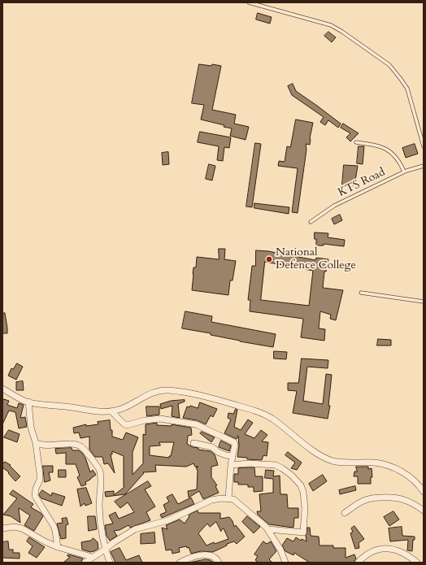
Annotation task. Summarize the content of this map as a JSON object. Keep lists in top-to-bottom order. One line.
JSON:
{"streets":{"lane":["KTS Road"]},"places":["National Defence College"]}
